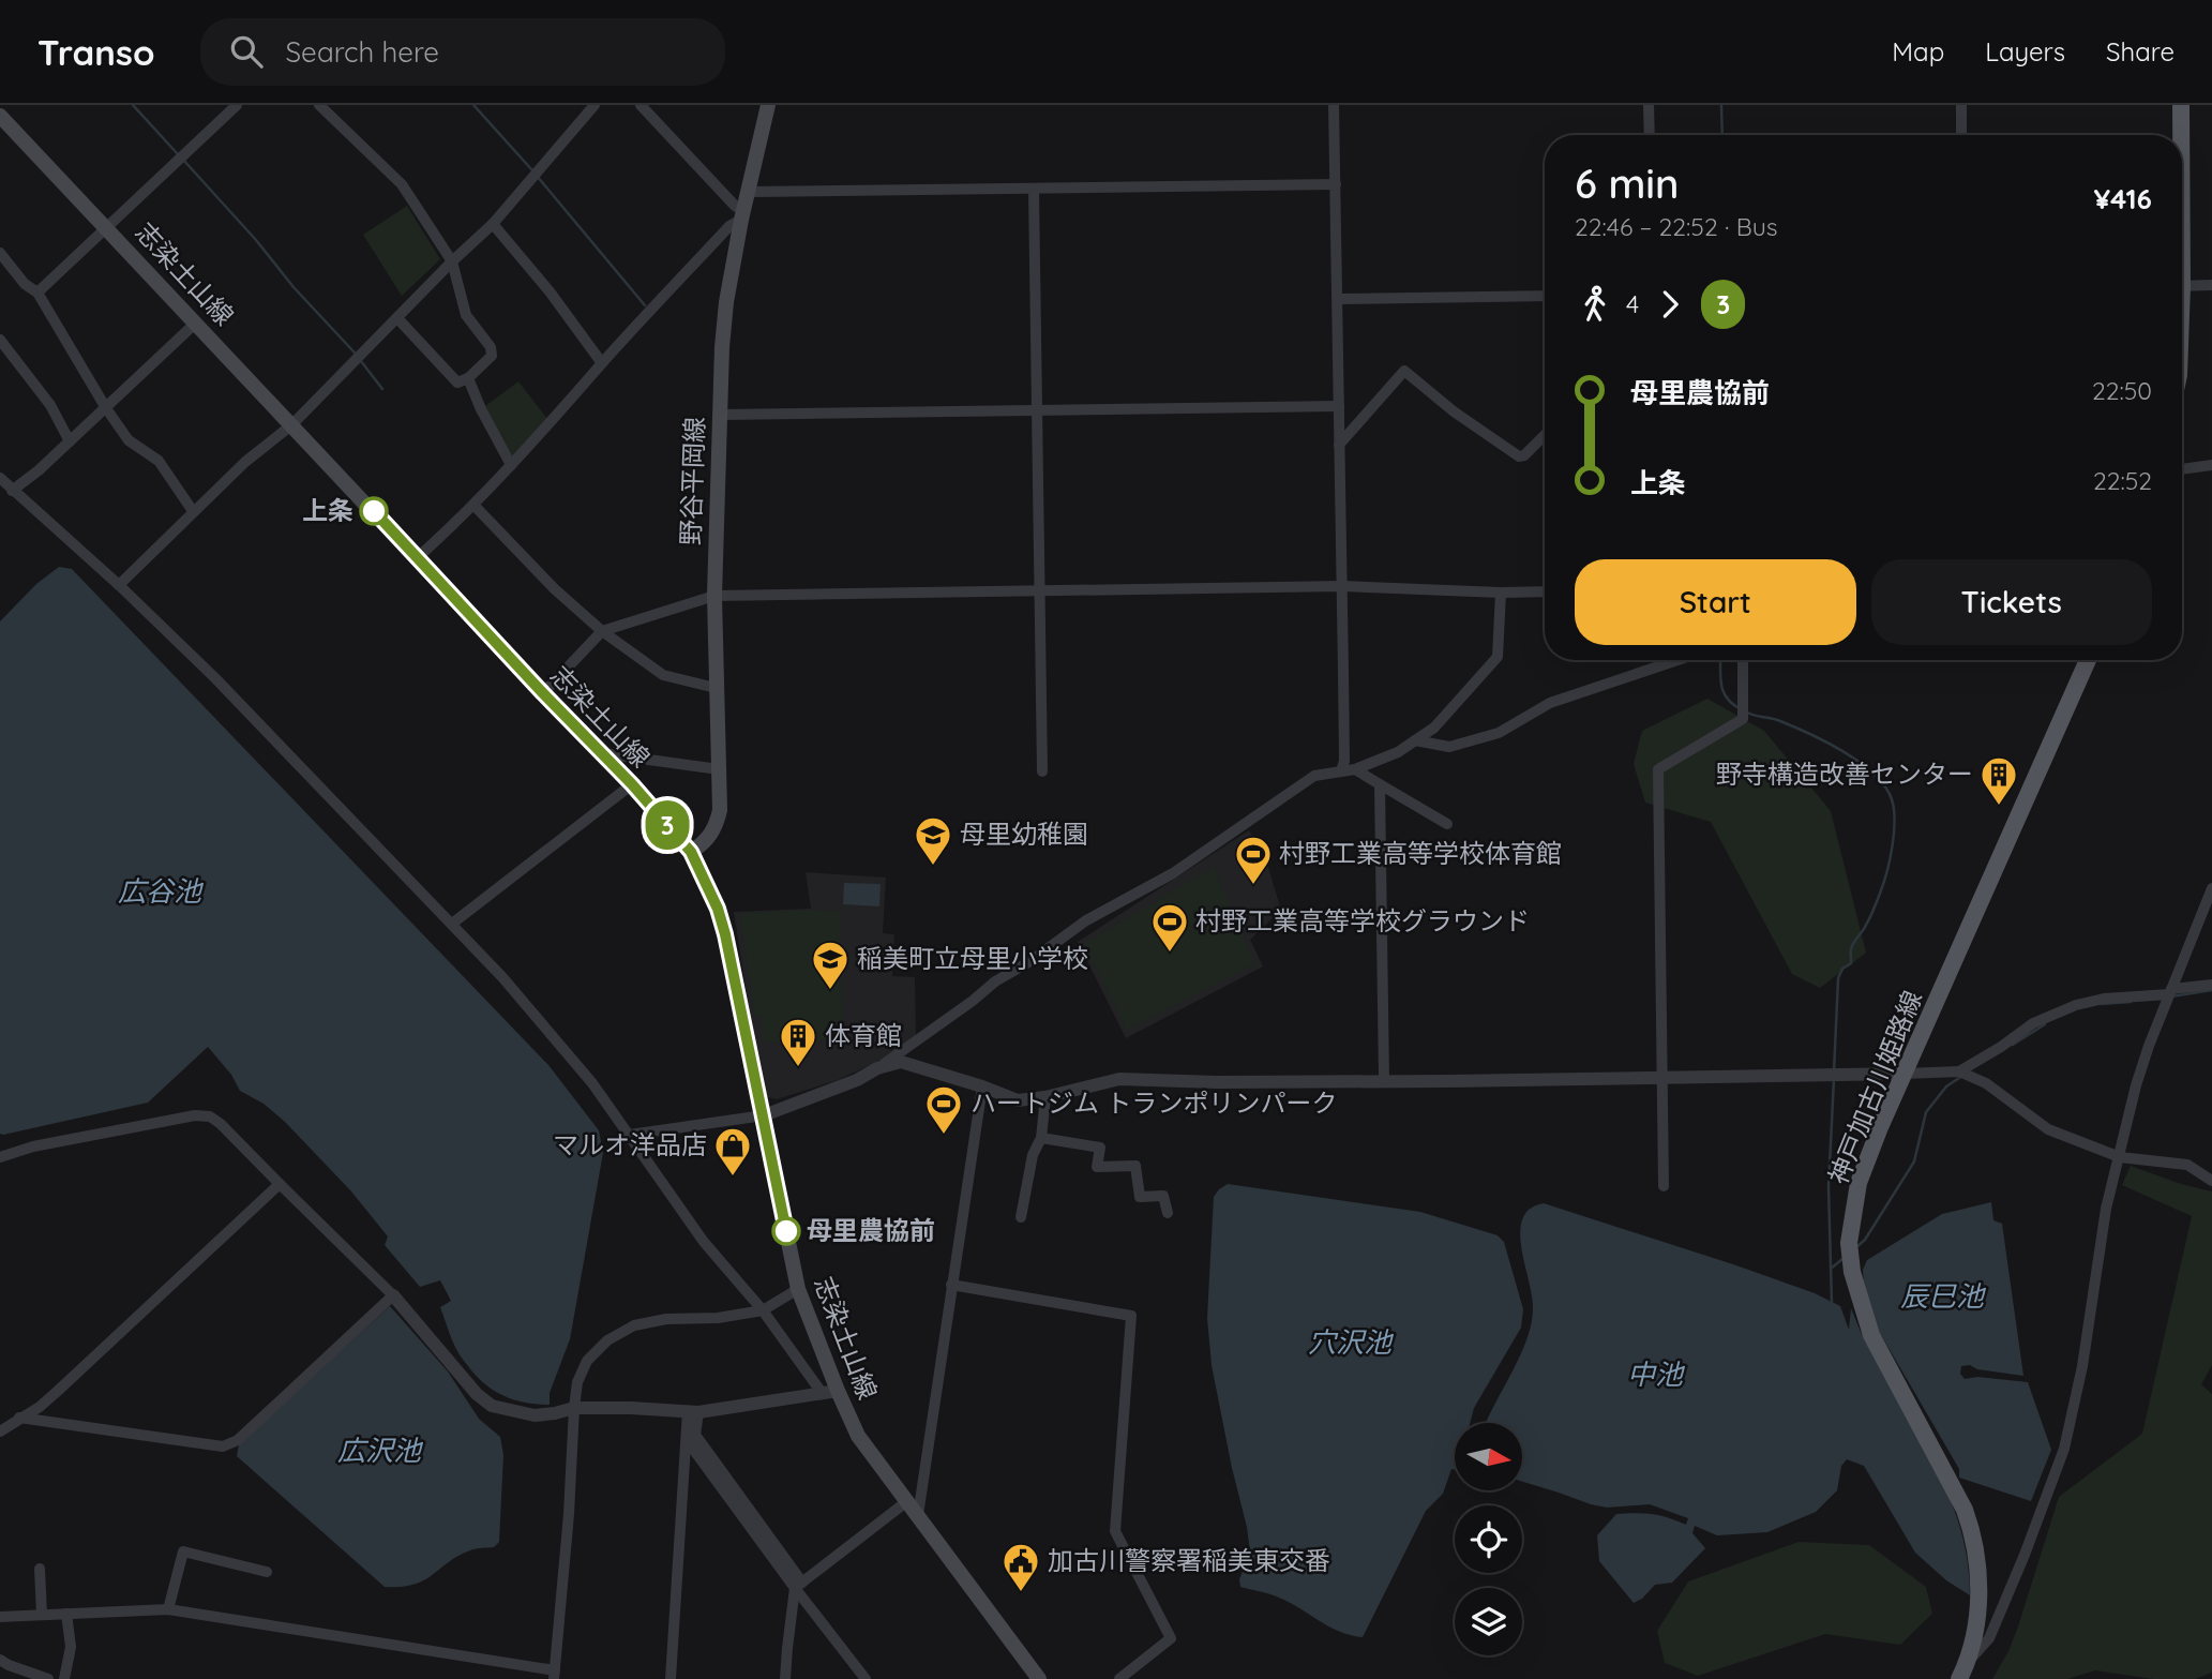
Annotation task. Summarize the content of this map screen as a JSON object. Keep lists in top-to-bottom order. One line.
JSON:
{"streets":{"main road":["志染土山線","野谷平岡線","神戸加古川姫路線"]},"crossings":[["志染土山線","野谷平岡線"]],"water":["広谷池","辰巳池","穴沢池","中池","広沢池"],"places":{"other":["上条","母里農協前"],"building":["野寺構造改善センター","体育館"],"school or university":["母里幼稚園","稲美町立母里小学校"],"sports":["村野工業高等学校体育館","村野工業高等学校グラウンド","ハートジム トランポリンパーク"],"shop":["マルオ洋品店"],"public building":["加古川警察署稲美東交番"]},"lines":["bus line 3"],"north":"right","page":{"header":"Transo","search":"Search here","nav":["Map","Layers","Share"],"on_map":"3","heading":["6 min","22:46 – 22:52 · Bus","¥416"],"legs":["4","3"],"list":[{"name":"母里農協前","value":"22:50"},{"name":"上条","value":"22:52"}],"buttons":["Start","Tickets"]}}
